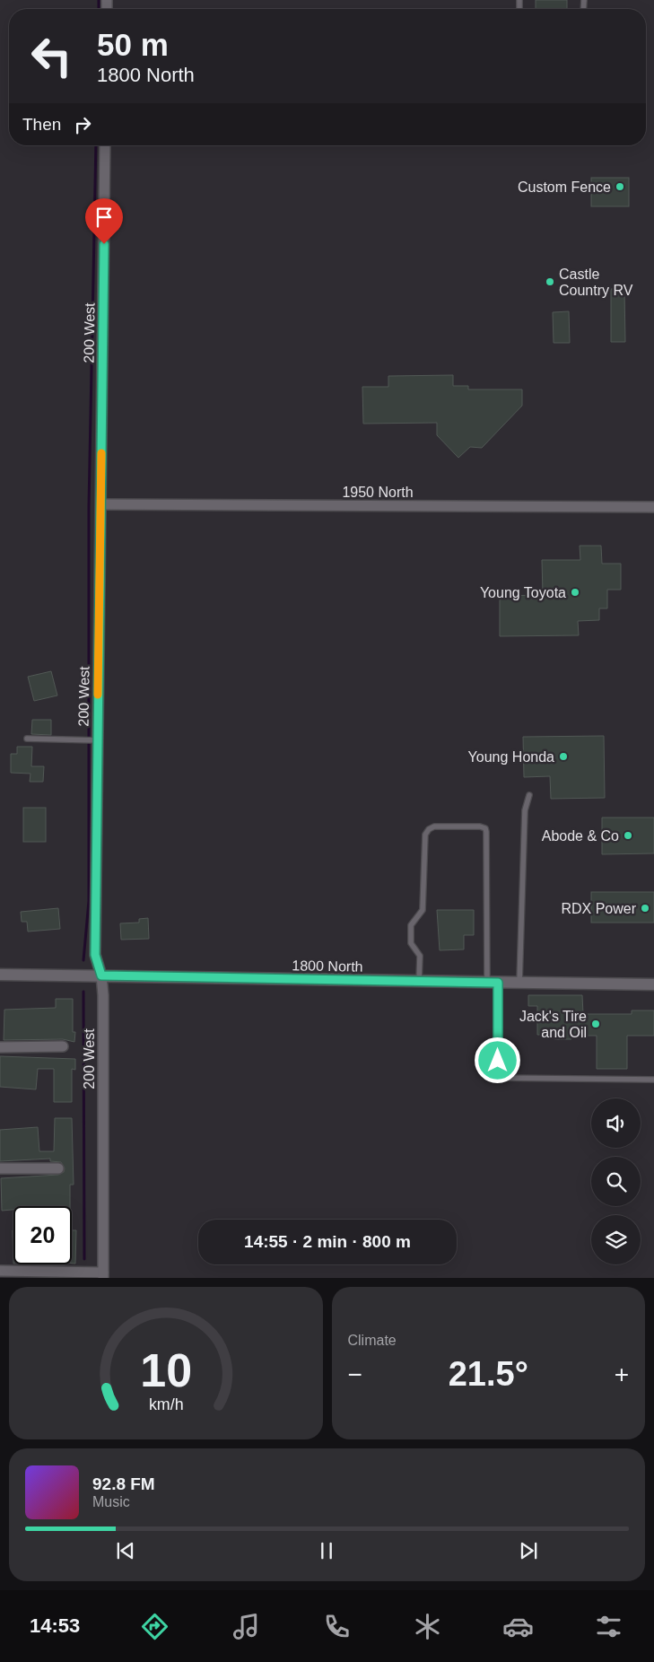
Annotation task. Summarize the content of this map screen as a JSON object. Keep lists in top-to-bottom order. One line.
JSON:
{"streets":{"street":["200 West","1950 North","1800 North"]},"crossings":[["200 West","1950 North"],["200 West","1800 North"]],"places":["Custom Fence","Castle Country RV","Young Toyota","Young Honda","Abode & Co","RDX Power","Jack's Tire and Oil"],"page":{"turn":["50 m","1800 North"],"then":"Then","limit":"20","trip":"14:55 · 2 min · 800 m","tile":"Climate","heat":["−","21.5°","+"],"song":["92.8 FM","Music"],"tabs":"14:53","gauge":["10","km/h"]}}
